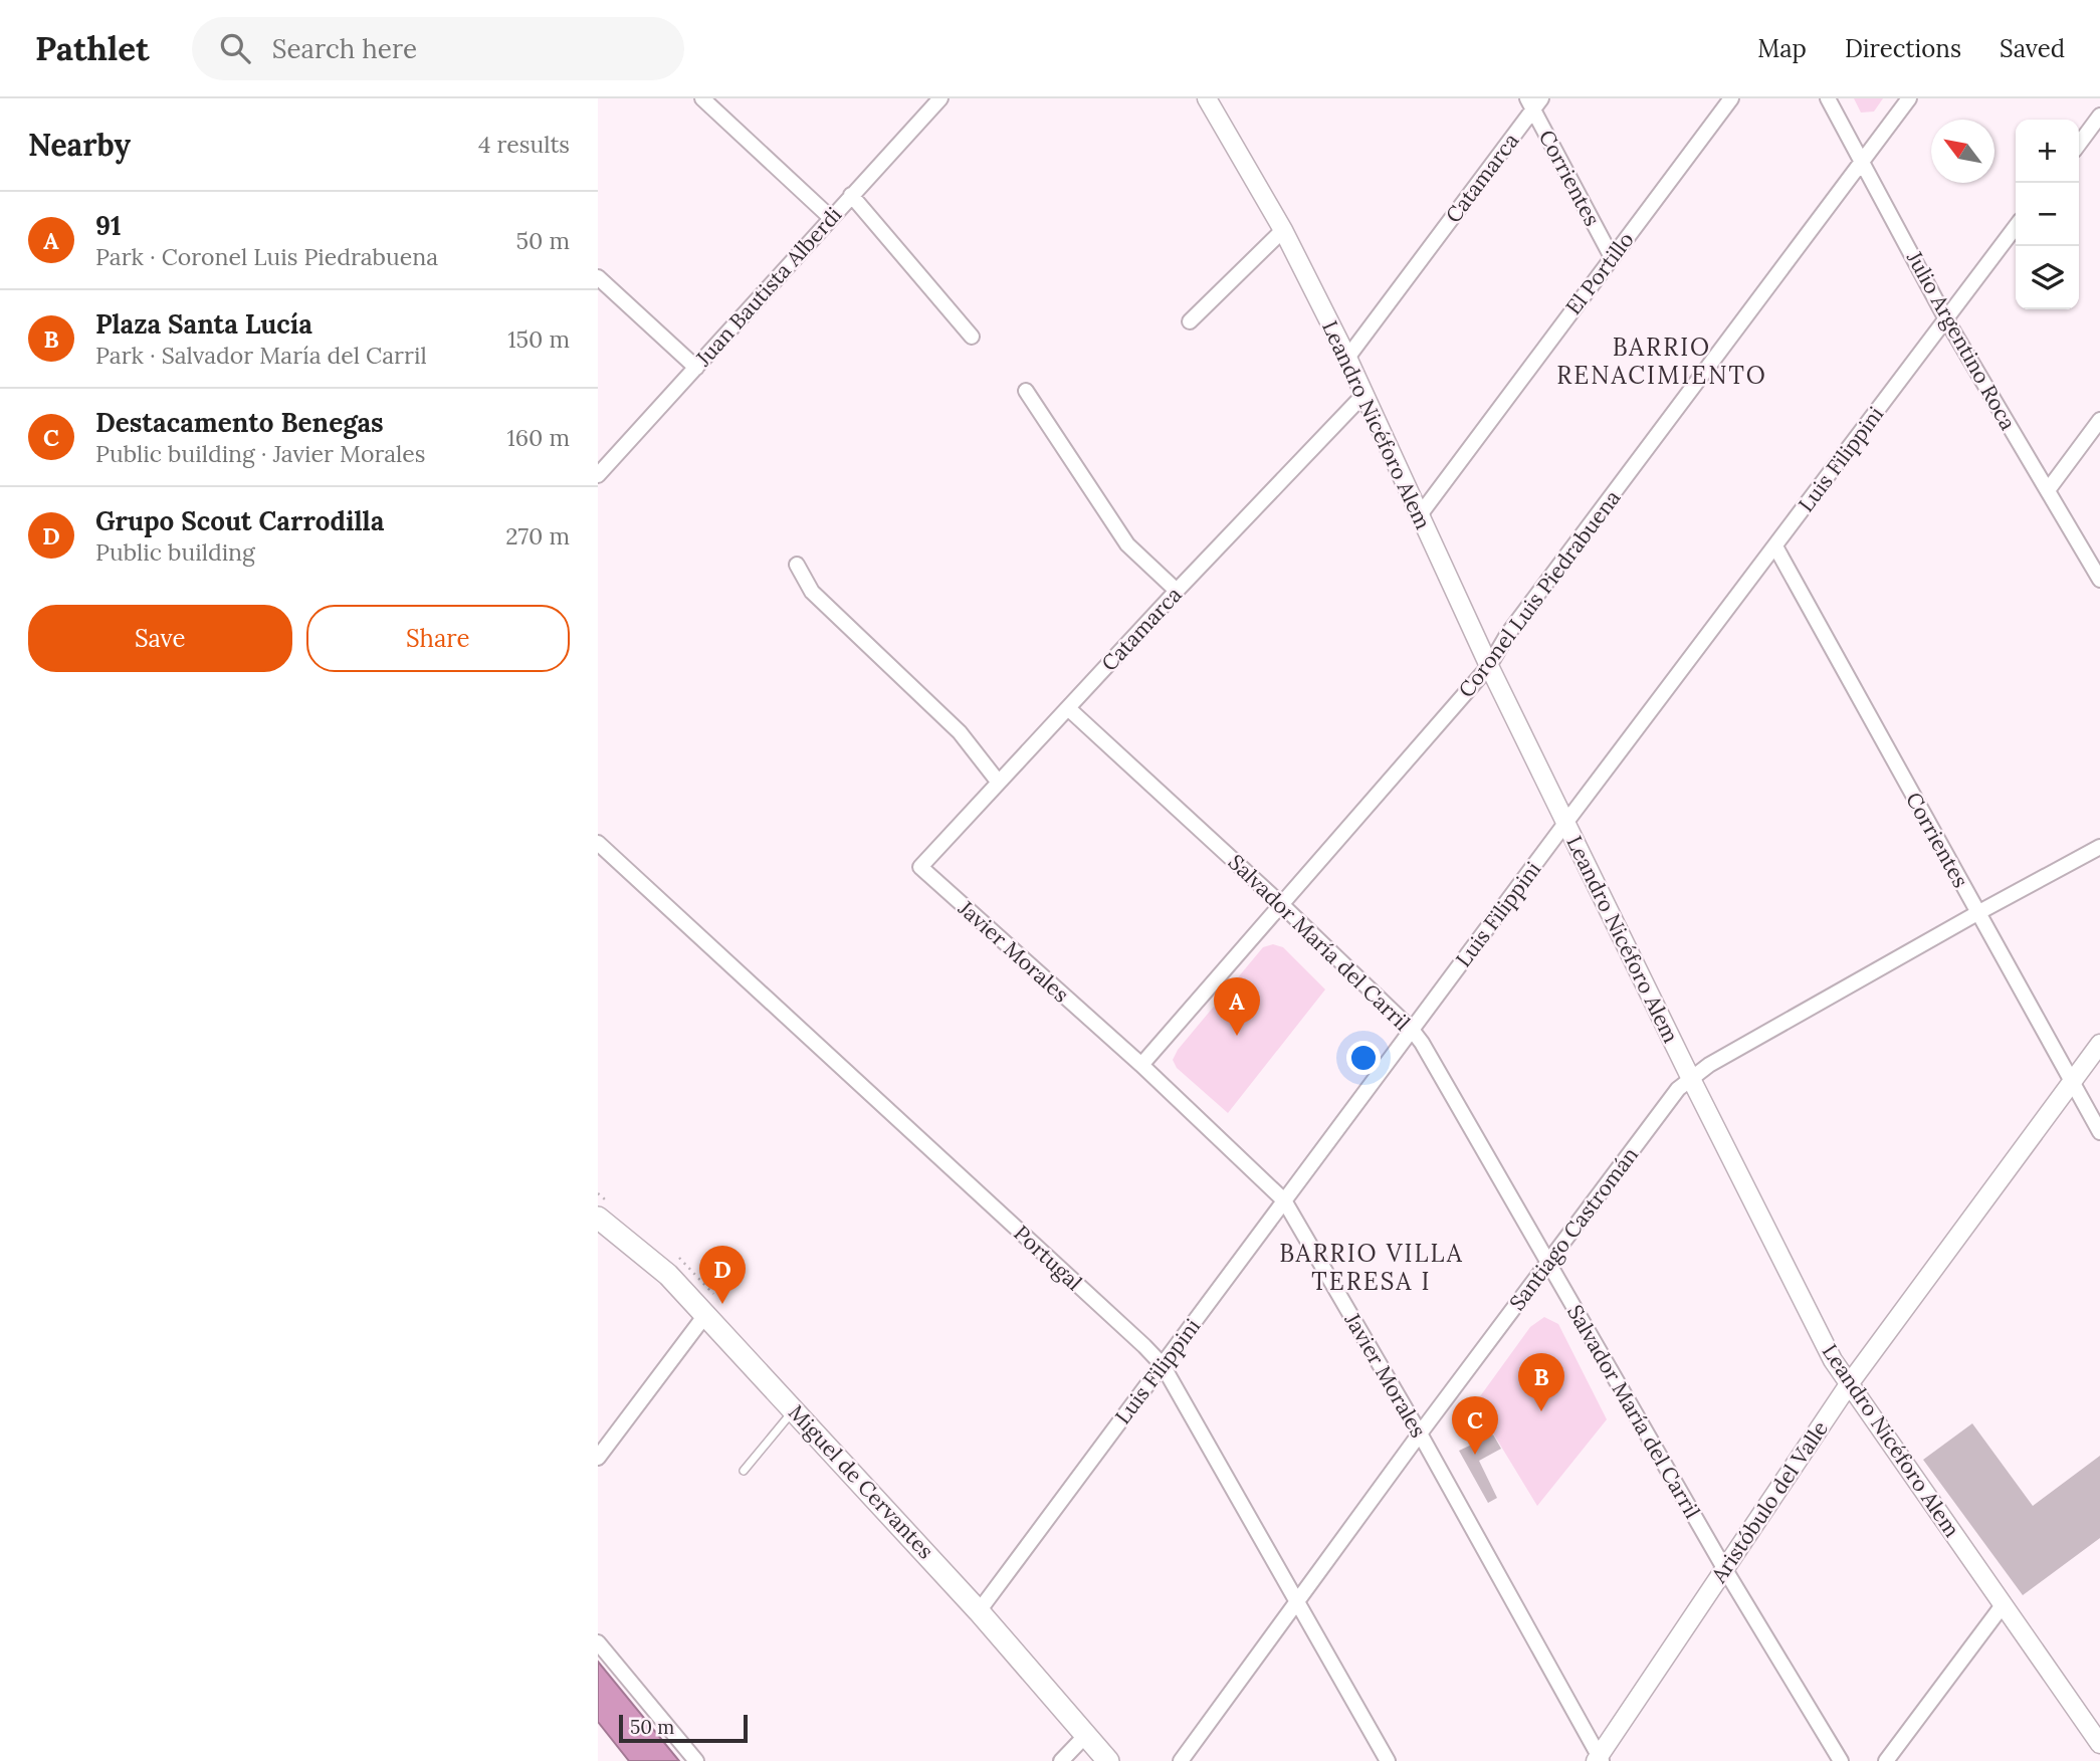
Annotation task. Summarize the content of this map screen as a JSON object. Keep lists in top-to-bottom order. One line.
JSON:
{"streets":{"main road":["Miguel de Cervantes"],"street":["Catamarca","Corrientes","El Portillo","Juan Bautista Alberdi","Julio Argentino Roca","Leandro Nicéforo Alem","Luis Filippini","Coronel Luis Piedrabuena","Salvador María del Carril","Javier Morales","Santiago Castromán","Portugal","Aristóbulo del Valle"]},"crossings":[["Catamarca","Corrientes"],["Catamarca","Leandro Nicéforo Alem"],["Catamarca","Salvador María del Carril"],["Catamarca","Javier Morales"],["Corrientes","El Portillo"],["Corrientes","Luis Filippini"],["Corrientes","Santiago Castromán"],["Corrientes","Aristóbulo del Valle"],["El Portillo","Leandro Nicéforo Alem"],["Julio Argentino Roca","Luis Filippini"],["Julio Argentino Roca","Coronel Luis Piedrabuena"],["Leandro Nicéforo Alem","Luis Filippini"],["Leandro Nicéforo Alem","Coronel Luis Piedrabuena"],["Leandro Nicéforo Alem","Santiago Castromán"],["Leandro Nicéforo Alem","Aristóbulo del Valle"],["Luis Filippini","Salvador María del Carril"],["Luis Filippini","Javier Morales"],["Luis Filippini","Portugal"],["Luis Filippini","Miguel de Cervantes"],["Coronel Luis Piedrabuena","Salvador María del Carril"],["Coronel Luis Piedrabuena","Javier Morales"],["Salvador María del Carril","Santiago Castromán"],["Salvador María del Carril","Aristóbulo del Valle"],["Javier Morales","Santiago Castromán"],["Javier Morales","Aristóbulo del Valle"],["Santiago Castromán","Portugal"]],"districts":["BARRIO RENACIMIENTO","BARRIO VILLA TERESA I"],"scale_bar":"50 m","north":"top left","page":{"header":"Pathlet","search":"Search here","nav":["Map","Directions","Saved"],"heading":["Nearby","4 results"],"map_buttons":["+","−"],"list":[{"mark":"A","name":"91","note":"Park · Coronel Luis Piedrabuena","value":"50 m"},{"mark":"B","name":"Plaza Santa Lucía","note":"Park · Salvador María del Carril","value":"150 m"},{"mark":"C","name":"Destacamento Benegas","note":"Public building · Javier Morales","value":"160 m"},{"mark":"D","name":"Grupo Scout Carrodilla","note":"Public building","value":"270 m"}],"buttons":["Save","Share"],"pins":["A","D","B","C"],"scale":"50 m"}}
